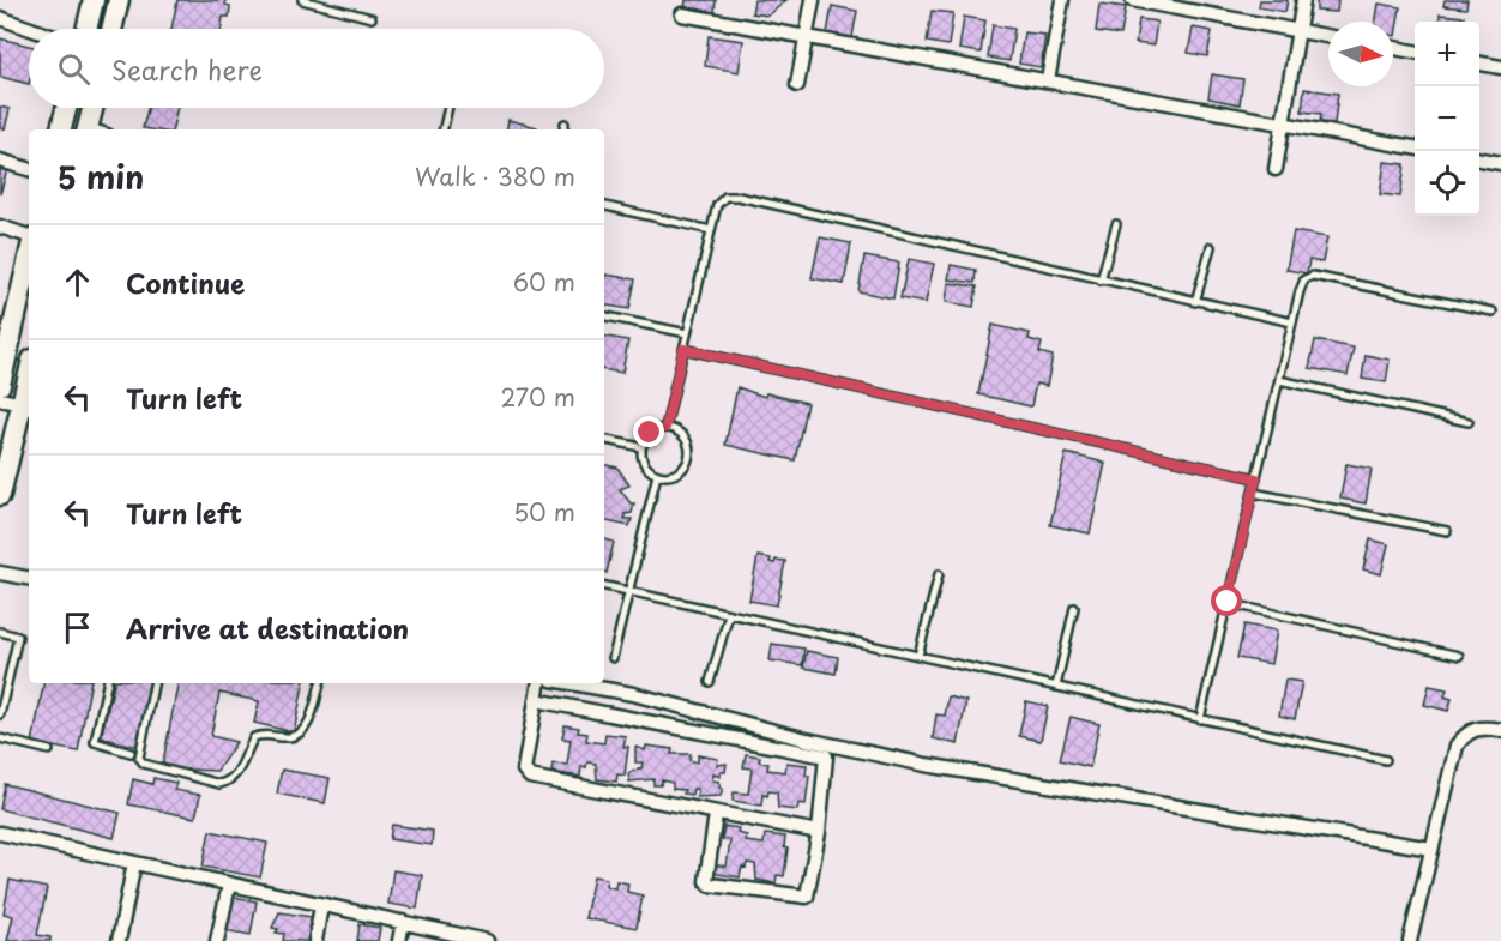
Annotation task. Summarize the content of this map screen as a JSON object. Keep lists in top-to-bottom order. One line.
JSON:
{"north":"right","page":{"map_buttons":["+","−"],"search":"Search here","heading":["5 min","Walk · 380 m"],"list":[["Continue","60 m"],["Turn left","270 m"],["Turn left","50 m"],"Arrive at destination"]}}
